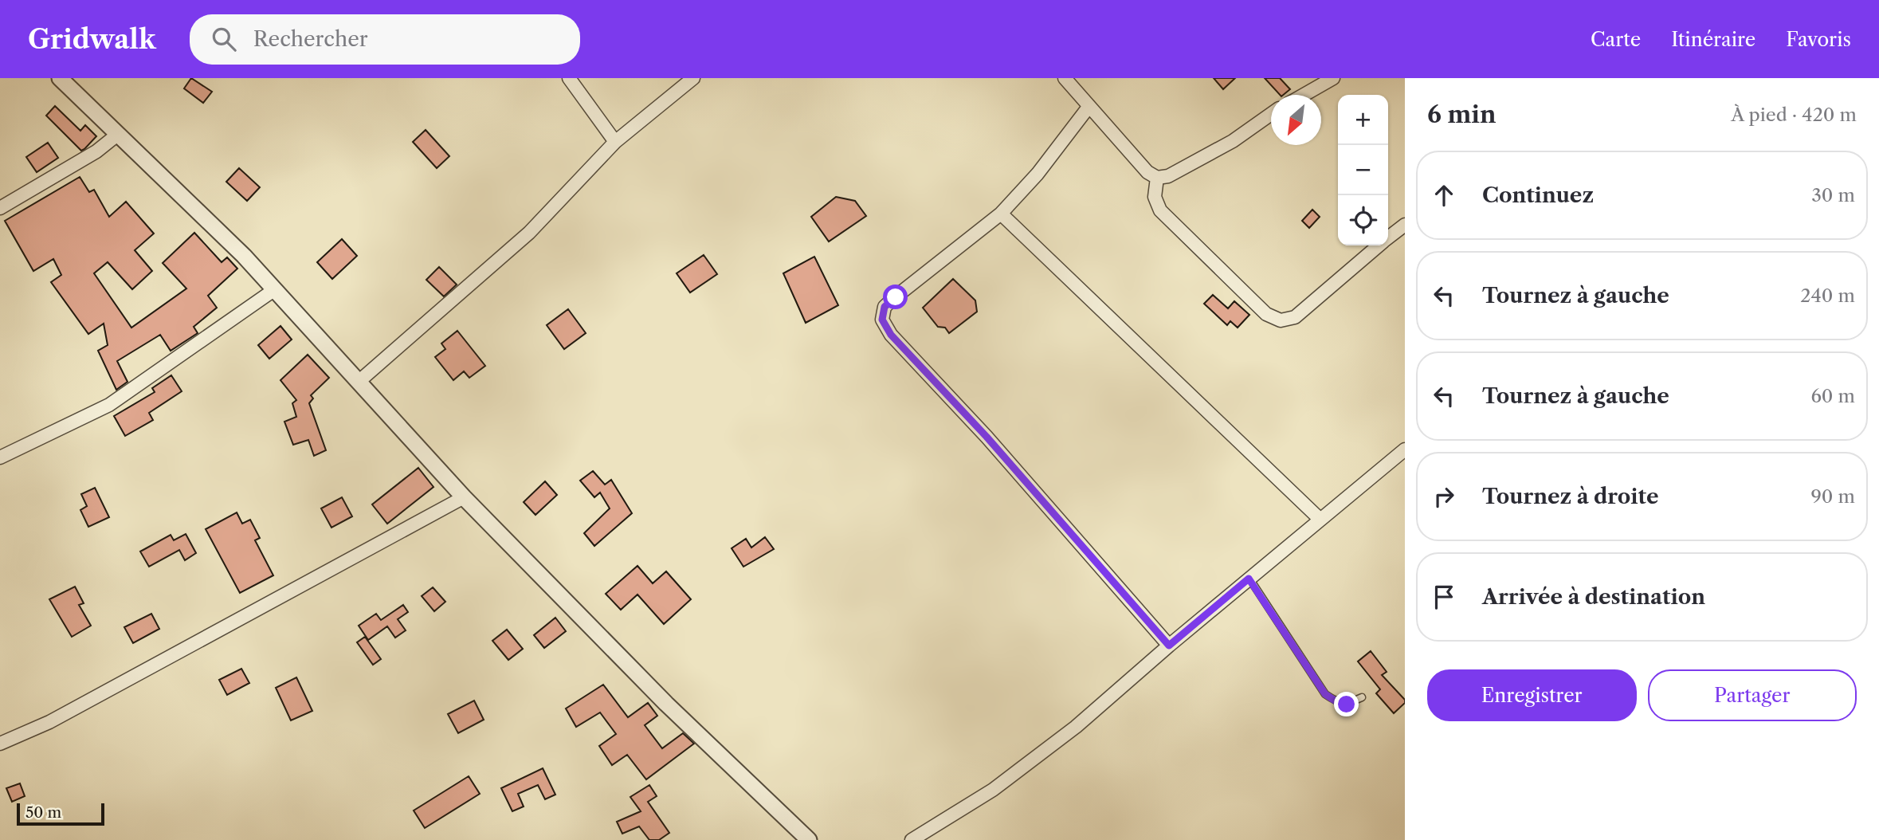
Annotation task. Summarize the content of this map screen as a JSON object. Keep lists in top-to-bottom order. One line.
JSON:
{"scale_bar":"50 m","north":"bottom left","page":{"header":"Gridwalk","search":"Rechercher","nav":["Carte","Itinéraire","Favoris"],"heading":["6 min","À pied · 420 m"],"map_buttons":["+","−"],"list":[["Continuez","30 m"],["Tournez à gauche","240 m"],["Tournez à gauche","60 m"],["Tournez à droite","90 m"],"Arrivée à destination"],"buttons":["Enregistrer","Partager"],"scale":"50 m"}}
